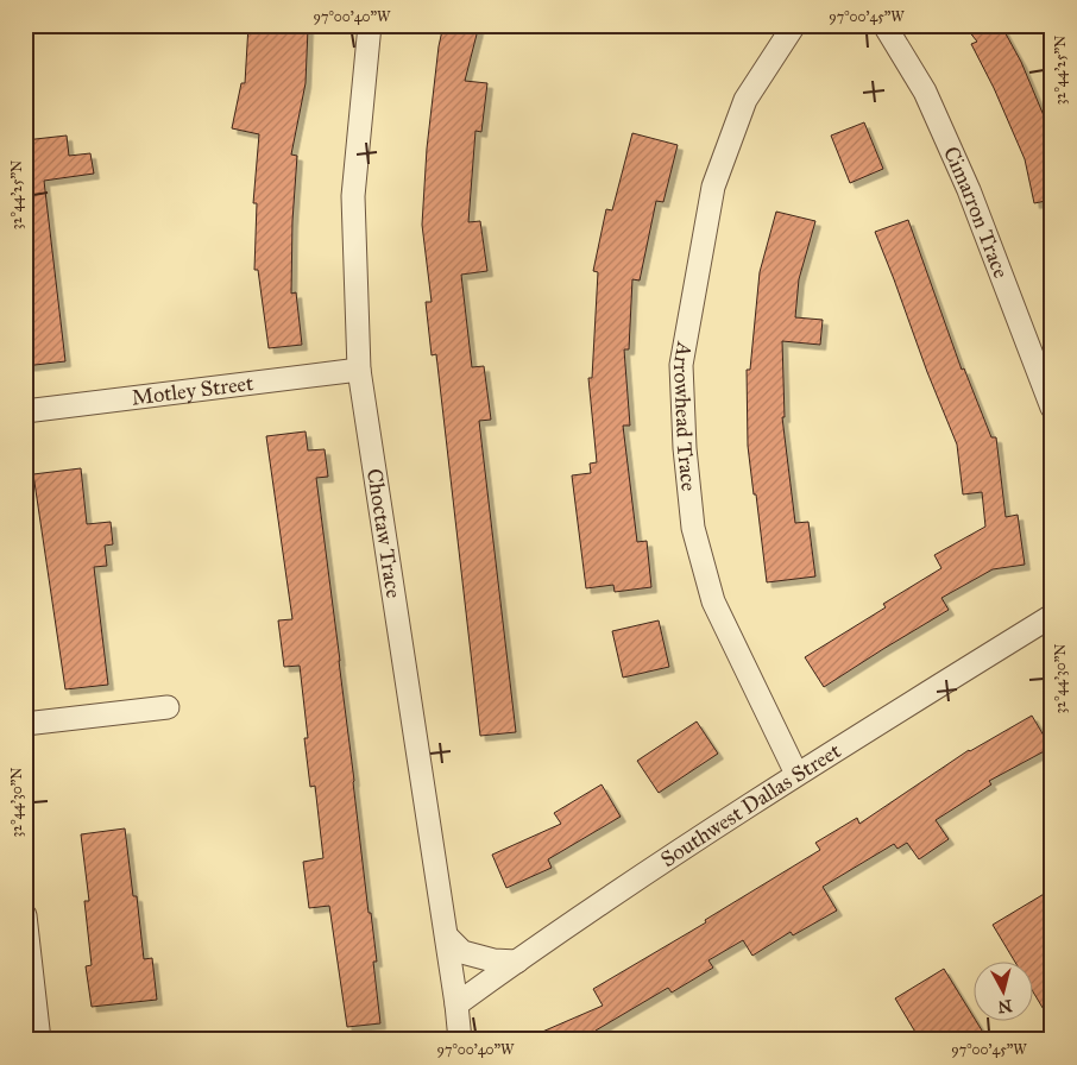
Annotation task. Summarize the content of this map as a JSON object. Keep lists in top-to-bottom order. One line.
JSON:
{"streets":{"street":["Cimarron Trace","Motley Street","Arrowhead Trace","Choctaw Trace","Southwest Dallas Street"]},"crossings":[["Motley Street","Choctaw Trace"],["Arrowhead Trace","Southwest Dallas Street"],["Choctaw Trace","Southwest Dallas Street"]],"north":"bottom","coordinates":["97°00'40\"W","97°00'45\"W","32°44'25\"N","32°44'30\"N"]}
